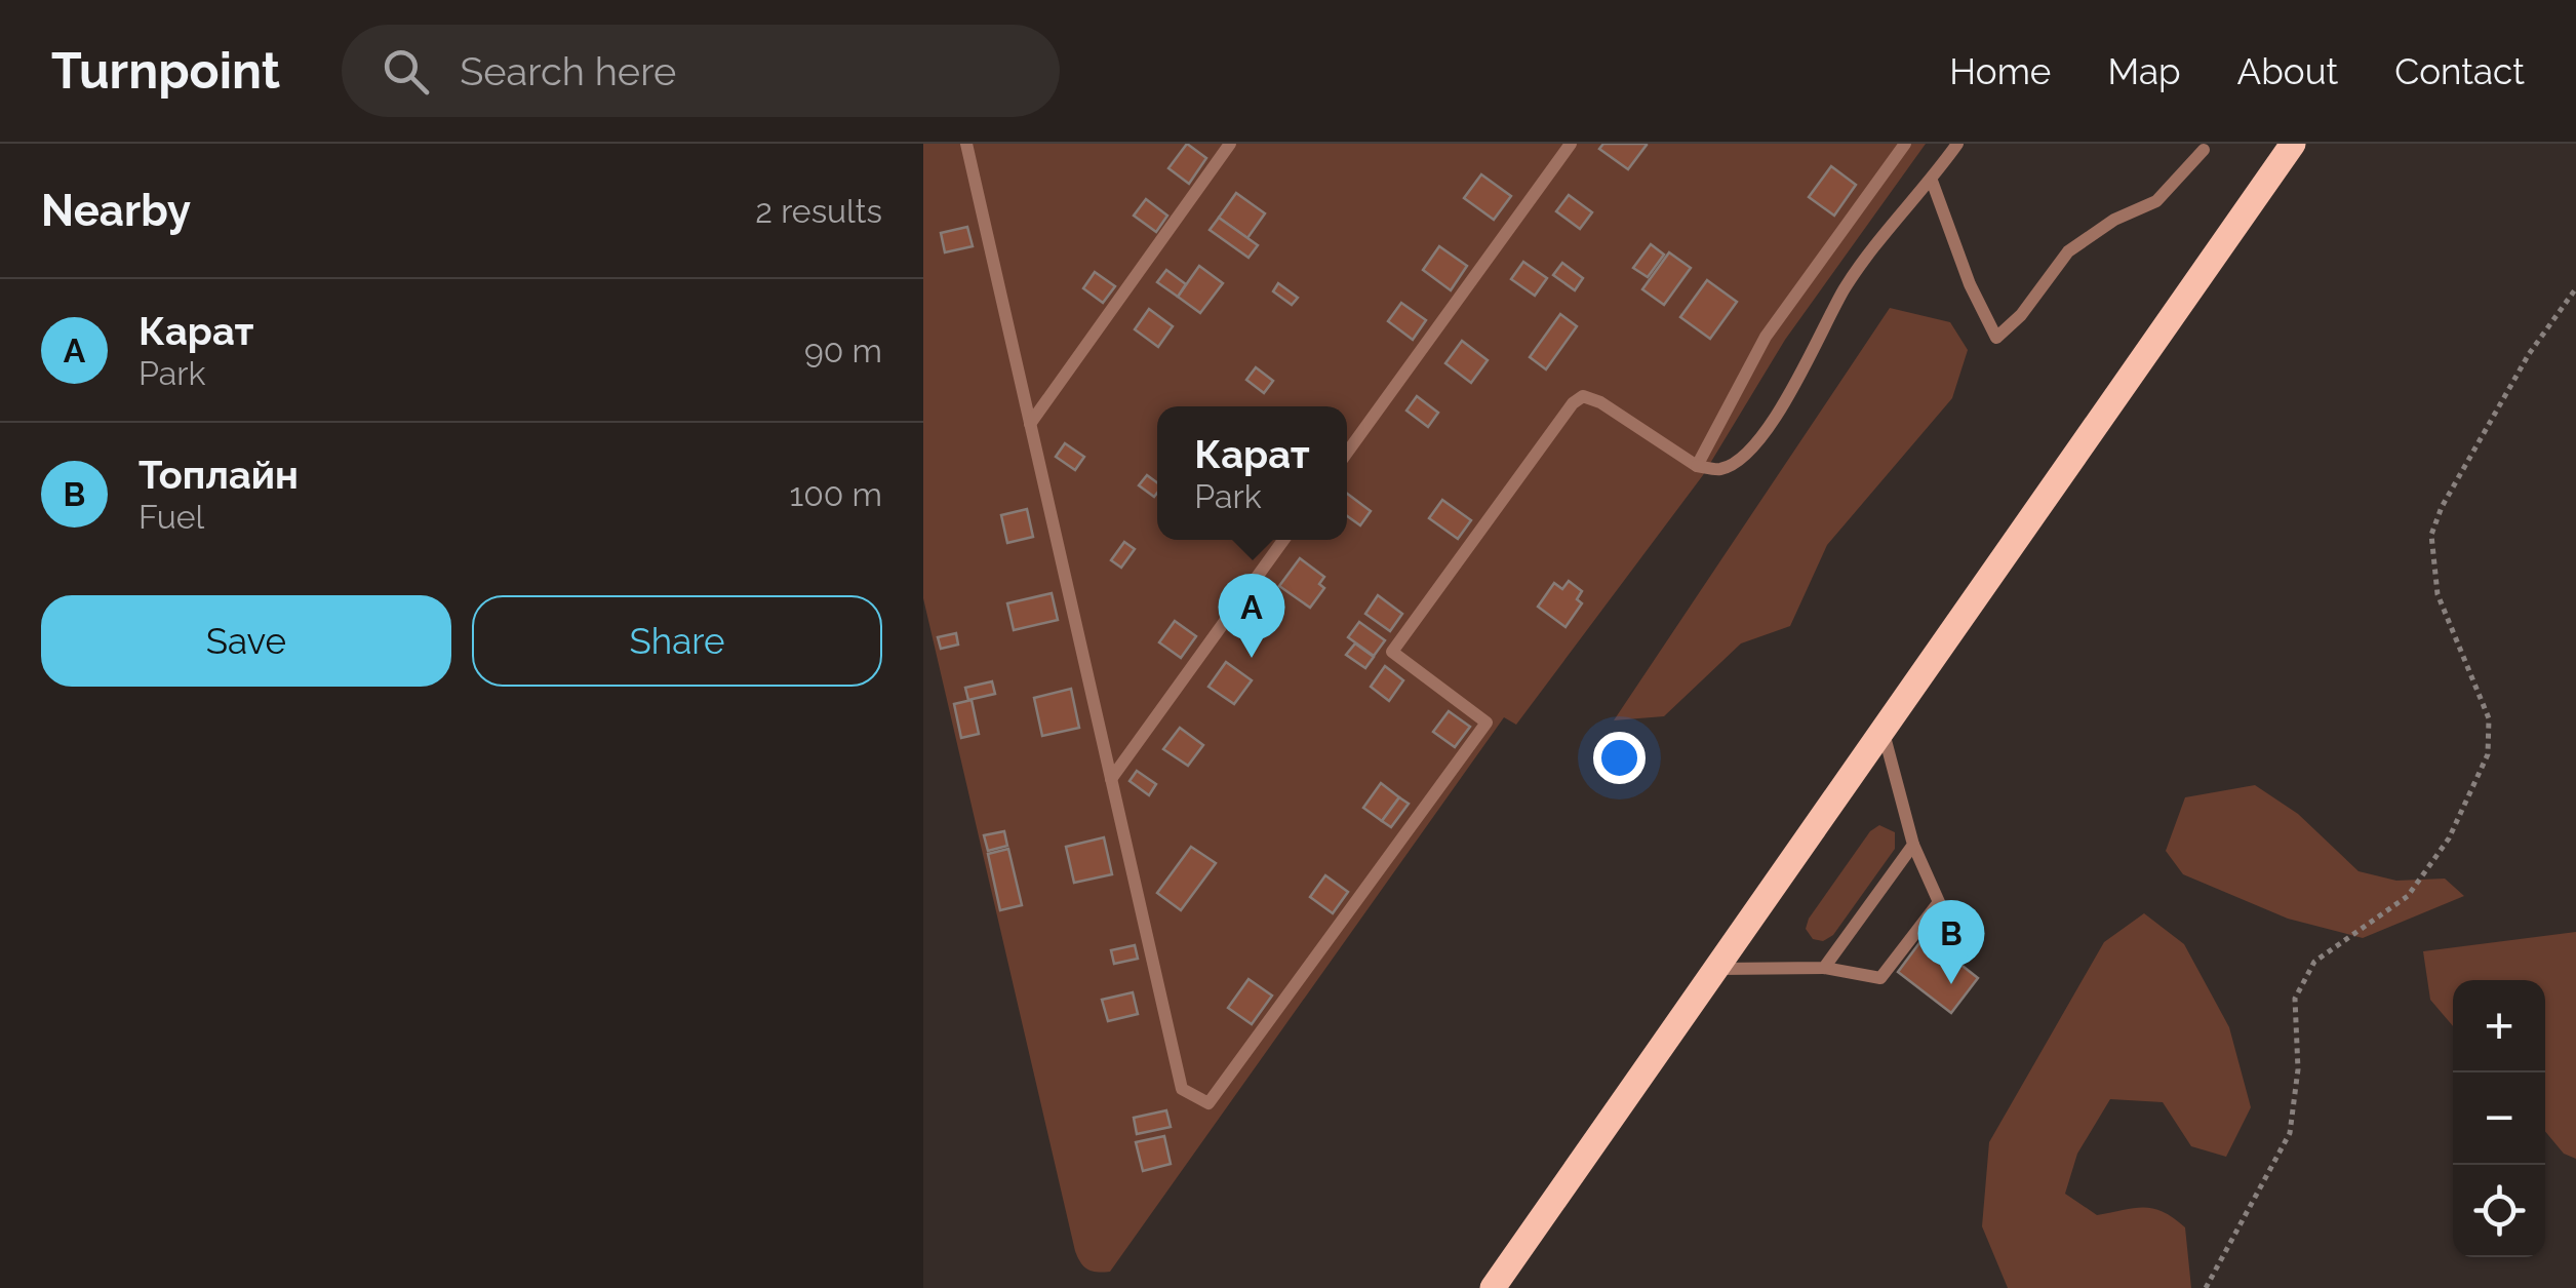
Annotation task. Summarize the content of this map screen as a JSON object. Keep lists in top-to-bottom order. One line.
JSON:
{"page":{"header":"Turnpoint","search":"Search here","nav":["Home","Map","About","Contact"],"heading":["Nearby","2 results"],"list":[{"mark":"A","name":"Карат","note":"Park","value":"90 m"},{"mark":"B","name":"Топлайн","note":"Fuel","value":"100 m"}],"popup":["Карат","Park"],"buttons":["Save","Share"],"pins":["A","B"],"map_buttons":["+","−"]}}
